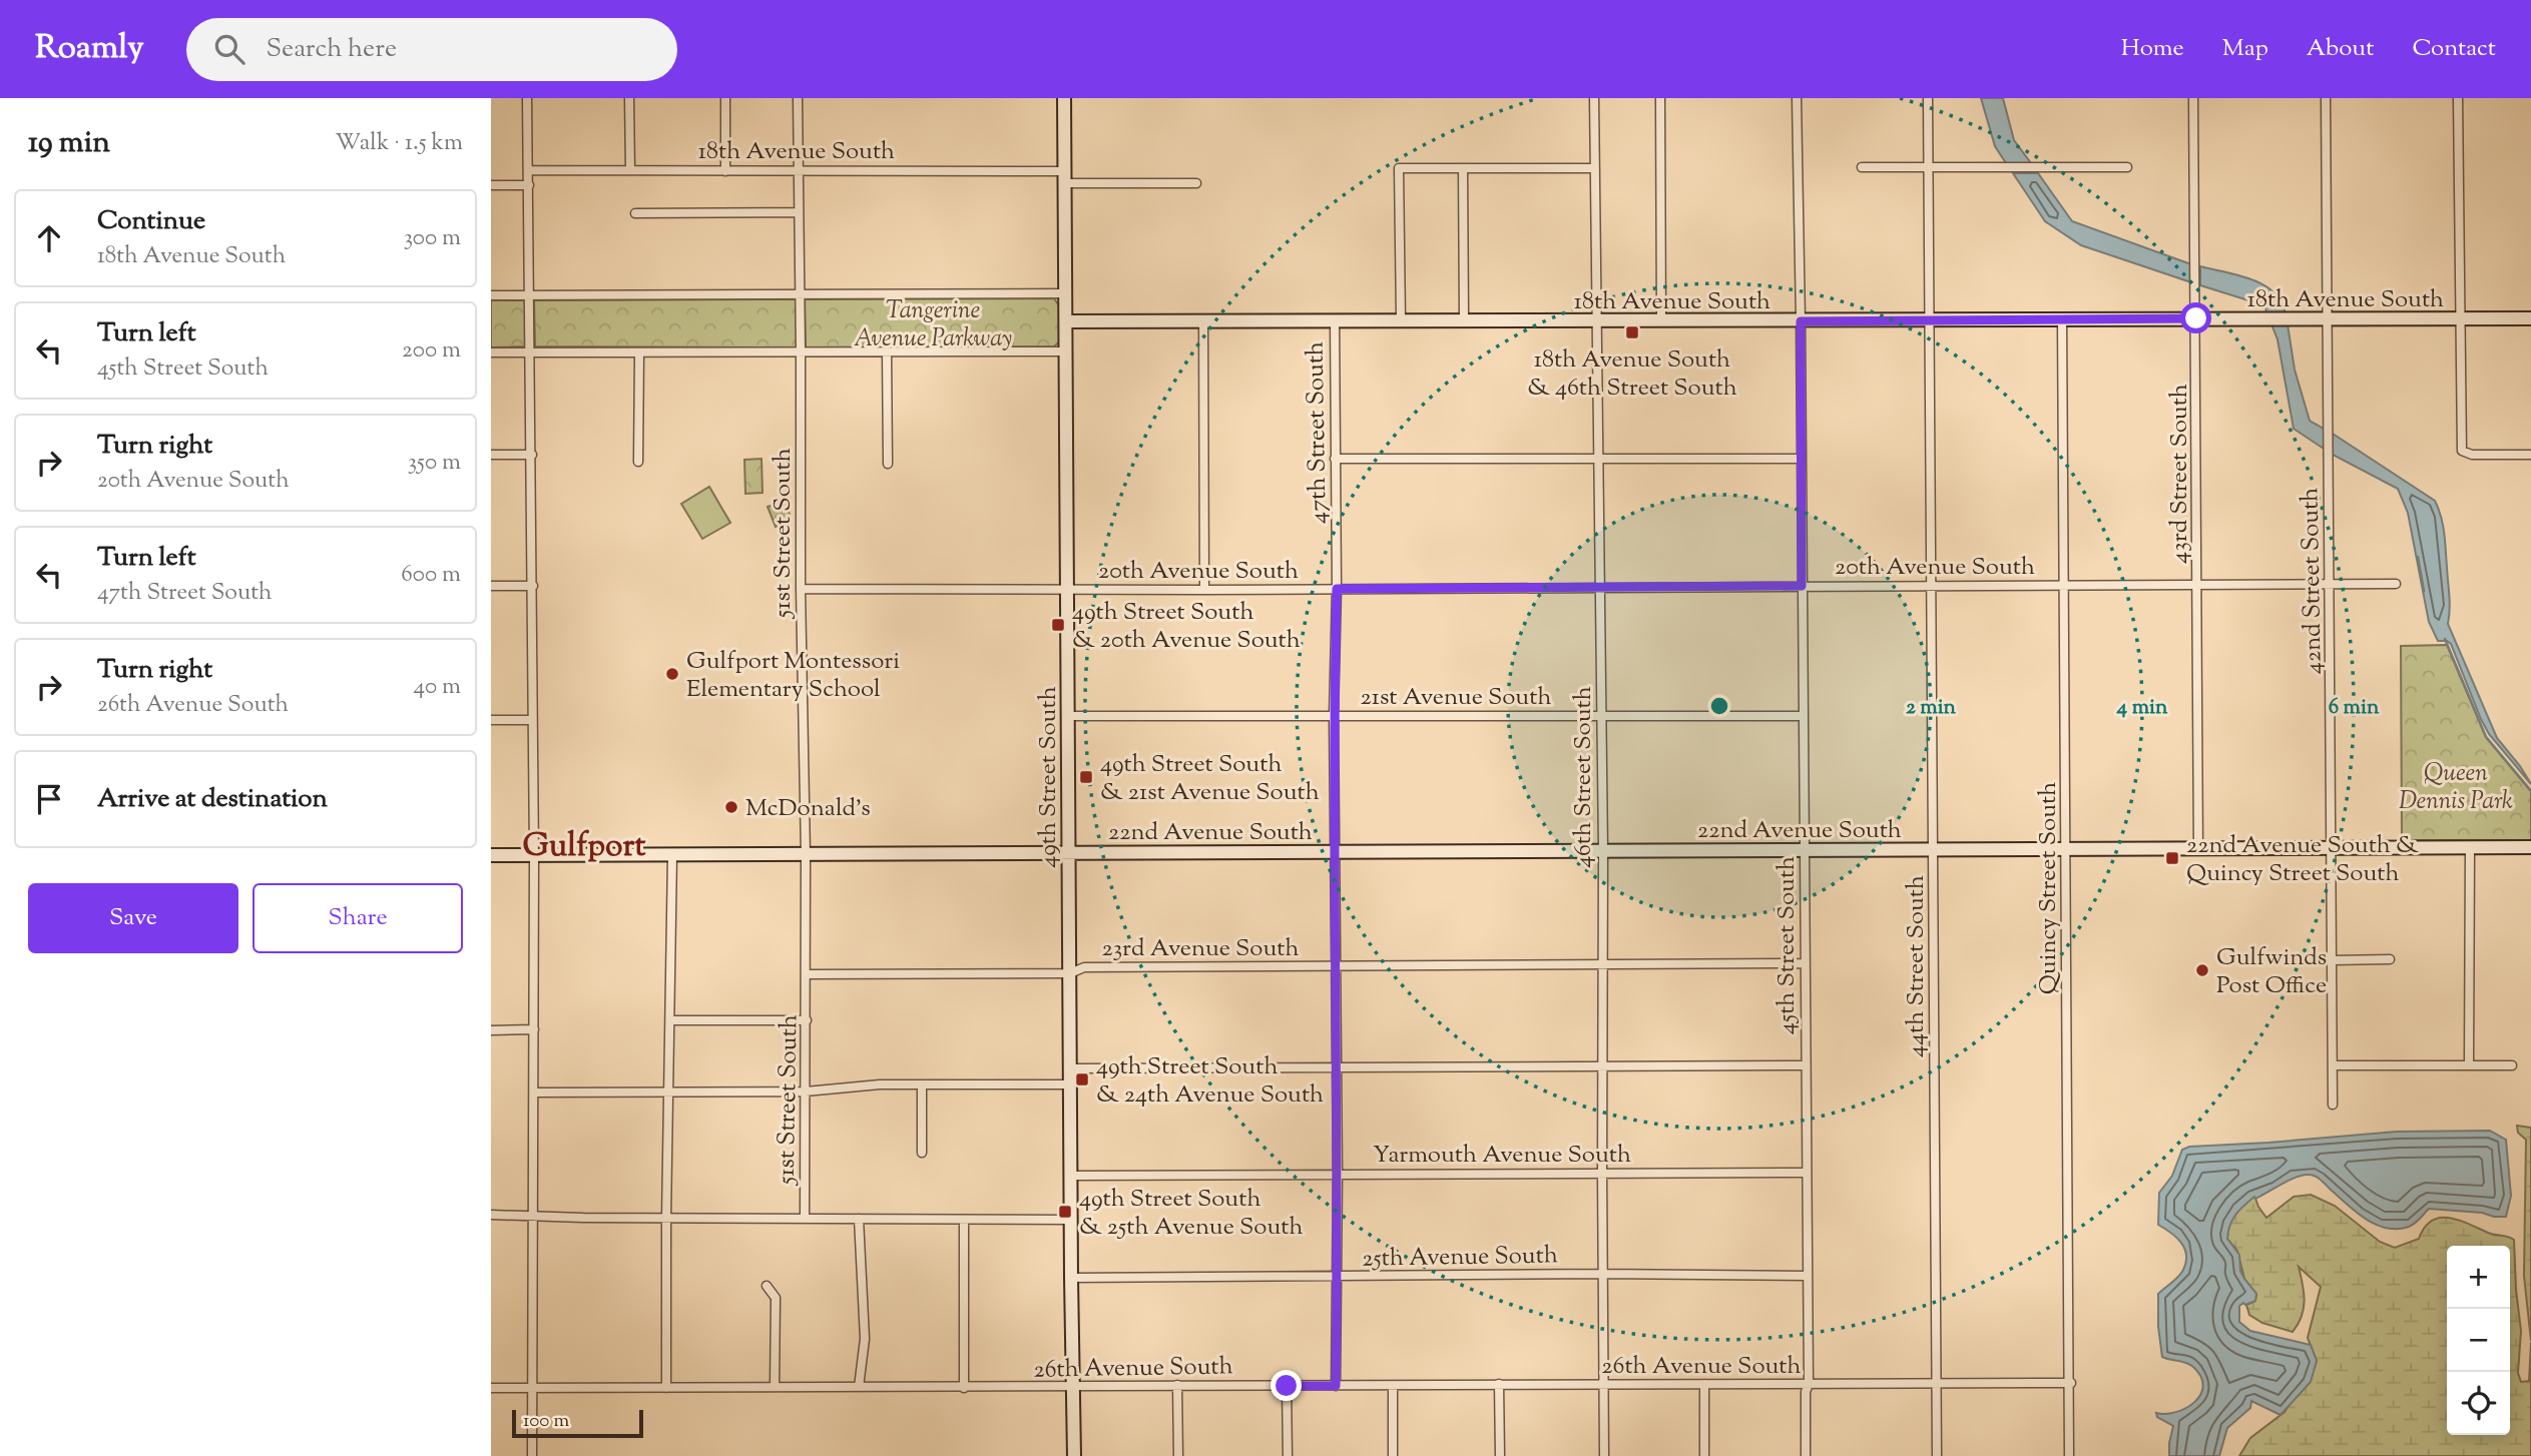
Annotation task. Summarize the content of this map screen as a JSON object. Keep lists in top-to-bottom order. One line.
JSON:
{"streets":{"main road":["18th Avenue South","49th Street South","22nd Avenue South"],"street":["47th Street South","43rd Street South","51st Street South","20th Avenue South","42nd Street South","21st Avenue South","46th Street South","Quincy Street South","45th Street South","23rd Avenue South","44th Street South","Yarmouth Avenue South","25th Avenue South","26th Avenue South"]},"crossings":[["18th Avenue South","47th Street South"],["18th Avenue South","43rd Street South"],["18th Avenue South","51st Street South"],["18th Avenue South","42nd Street South"],["18th Avenue South","49th Street South"],["18th Avenue South","46th Street South"],["18th Avenue South","Quincy Street South"],["18th Avenue South","45th Street South"],["18th Avenue South","44th Street South"],["47th Street South","20th Avenue South"],["47th Street South","21st Avenue South"],["47th Street South","22nd Avenue South"],["47th Street South","23rd Avenue South"],["47th Street South","Yarmouth Avenue South"],["47th Street South","25th Avenue South"],["47th Street South","26th Avenue South"],["43rd Street South","20th Avenue South"],["43rd Street South","22nd Avenue South"],["51st Street South","20th Avenue South"],["51st Street South","22nd Avenue South"],["51st Street South","23rd Avenue South"],["20th Avenue South","42nd Street South"],["20th Avenue South","49th Street South"],["20th Avenue South","46th Street South"],["20th Avenue South","Quincy Street South"],["20th Avenue South","45th Street South"],["20th Avenue South","44th Street South"],["42nd Street South","22nd Avenue South"],["21st Avenue South","49th Street South"],["21st Avenue South","46th Street South"],["21st Avenue South","45th Street South"],["49th Street South","22nd Avenue South"],["49th Street South","23rd Avenue South"],["49th Street South","Yarmouth Avenue South"],["49th Street South","25th Avenue South"],["49th Street South","26th Avenue South"],["46th Street South","22nd Avenue South"],["46th Street South","23rd Avenue South"],["46th Street South","Yarmouth Avenue South"],["46th Street South","25th Avenue South"],["46th Street South","26th Avenue South"],["22nd Avenue South","Quincy Street South"],["22nd Avenue South","45th Street South"],["22nd Avenue South","44th Street South"],["Quincy Street South","26th Avenue South"],["45th Street South","23rd Avenue South"],["45th Street South","Yarmouth Avenue South"],["45th Street South","25th Avenue South"],["45th Street South","26th Avenue South"],["44th Street South","26th Avenue South"]],"districts":["Gulfport"],"parks":["Tangerine Avenue Parkway","Queen Dennis Park"],"places":{"transit":["18th Avenue South & 46th Street South","49th Street South & 20th Avenue South","49th Street South & 21st Avenue South","22nd Avenue South & Quincy Street South","49th Street South & 24th Avenue South","49th Street South & 25th Avenue South"],"other":["Gulfport Montessori Elementary School","McDonald's","Gulfwinds Post Office"]},"scale_bar":"100 m","page":{"header":"Roamly","search":"Search here","nav":["Home","Map","About","Contact"],"heading":["19 min","Walk · 1.5 km"],"list":[["Continue","18th Avenue South","300 m"],["Turn left","45th Street South","200 m"],["Turn right","20th Avenue South","350 m"],["Turn left","47th Street South","600 m"],["Turn right","26th Avenue South","40 m"],"Arrive at destination"],"buttons":["Save","Share"],"map_buttons":["+","−"],"scale":"100 m"},"rings":["2 min","4 min","6 min"]}
